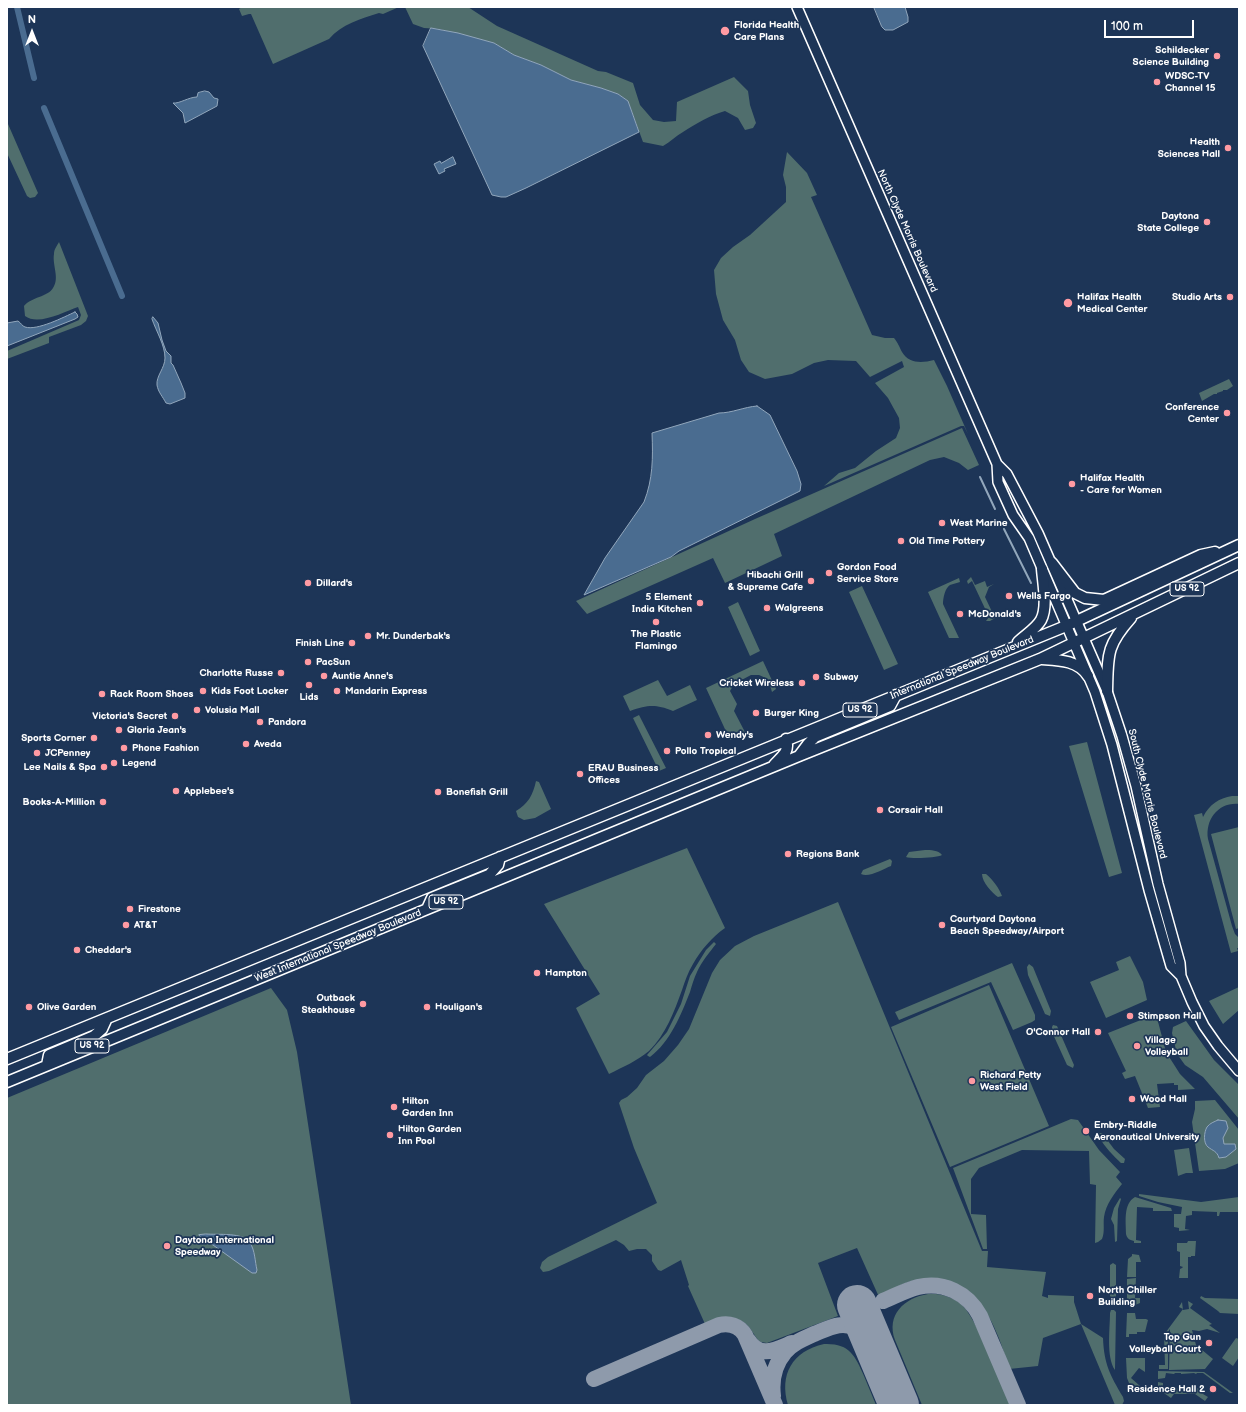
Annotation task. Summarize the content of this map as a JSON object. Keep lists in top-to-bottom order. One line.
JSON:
{"streets":{"main road":["North Clyde Morris Boulevard","US 92","International Speedway Boulevard","South Clyde Morris Boulevard","West International Speedway Boulevard"]},"crossings":[["North Clyde Morris Boulevard","International Speedway Boulevard"],["North Clyde Morris Boulevard","South Clyde Morris Boulevard"],["International Speedway Boulevard","South Clyde Morris Boulevard"],["International Speedway Boulevard","West International Speedway Boulevard"]],"places":["Florida Health Care Plans","Schildecker Science Building","WDSC-TV Channel 15","Health Sciences Hall","Daytona State College","Studio Arts","Halifax Health Medical Center","Conference Center","Halifax Health - Care for Women","West Marine","Old Time Pottery","Gordon Food Service Store","Hibachi Grill & Supreme Cafe","Dillard's","Wells Fargo","5 Element India Kitchen","Walgreens","McDonald's","The Plastic Flamingo","Mr. Dunderbak's","Finish Line","PacSun","Charlotte Russe","Auntie Anne's","Subway","Cricket Wireless","Lids","Kids Foot Locker","Mandarin Express","Rack Room Shoes","Volusia Mall","Burger King","Victoria's Secret","Pandora","Gloria Jean's","Wendy's","Sports Corner","Aveda","Phone Fashion","Pollo Tropical","JCPenney","Legend","Lee Nails & Spa","ERAU Business Offices","Applebee's","Bonefish Grill","Books-A-Million","Corsair Hall","Regions Bank","Firestone","AT&T","Courtyard Daytona Beach Speedway/Airport","Cheddar's","Hampton","Outback Steakhouse","Olive Garden","Houligan's","Stimpson Hall","O'Connor Hall","Village Volleyball","Richard Petty West Field","Wood Hall","Hilton Garden Inn","Embry-Riddle Aeronautical University","Hilton Garden Inn Pool","Daytona International Speedway","North Chiller Building","Top Gun Volleyball Court","Residence Hall 2"],"scale_bar":"100 m","north":"top"}
